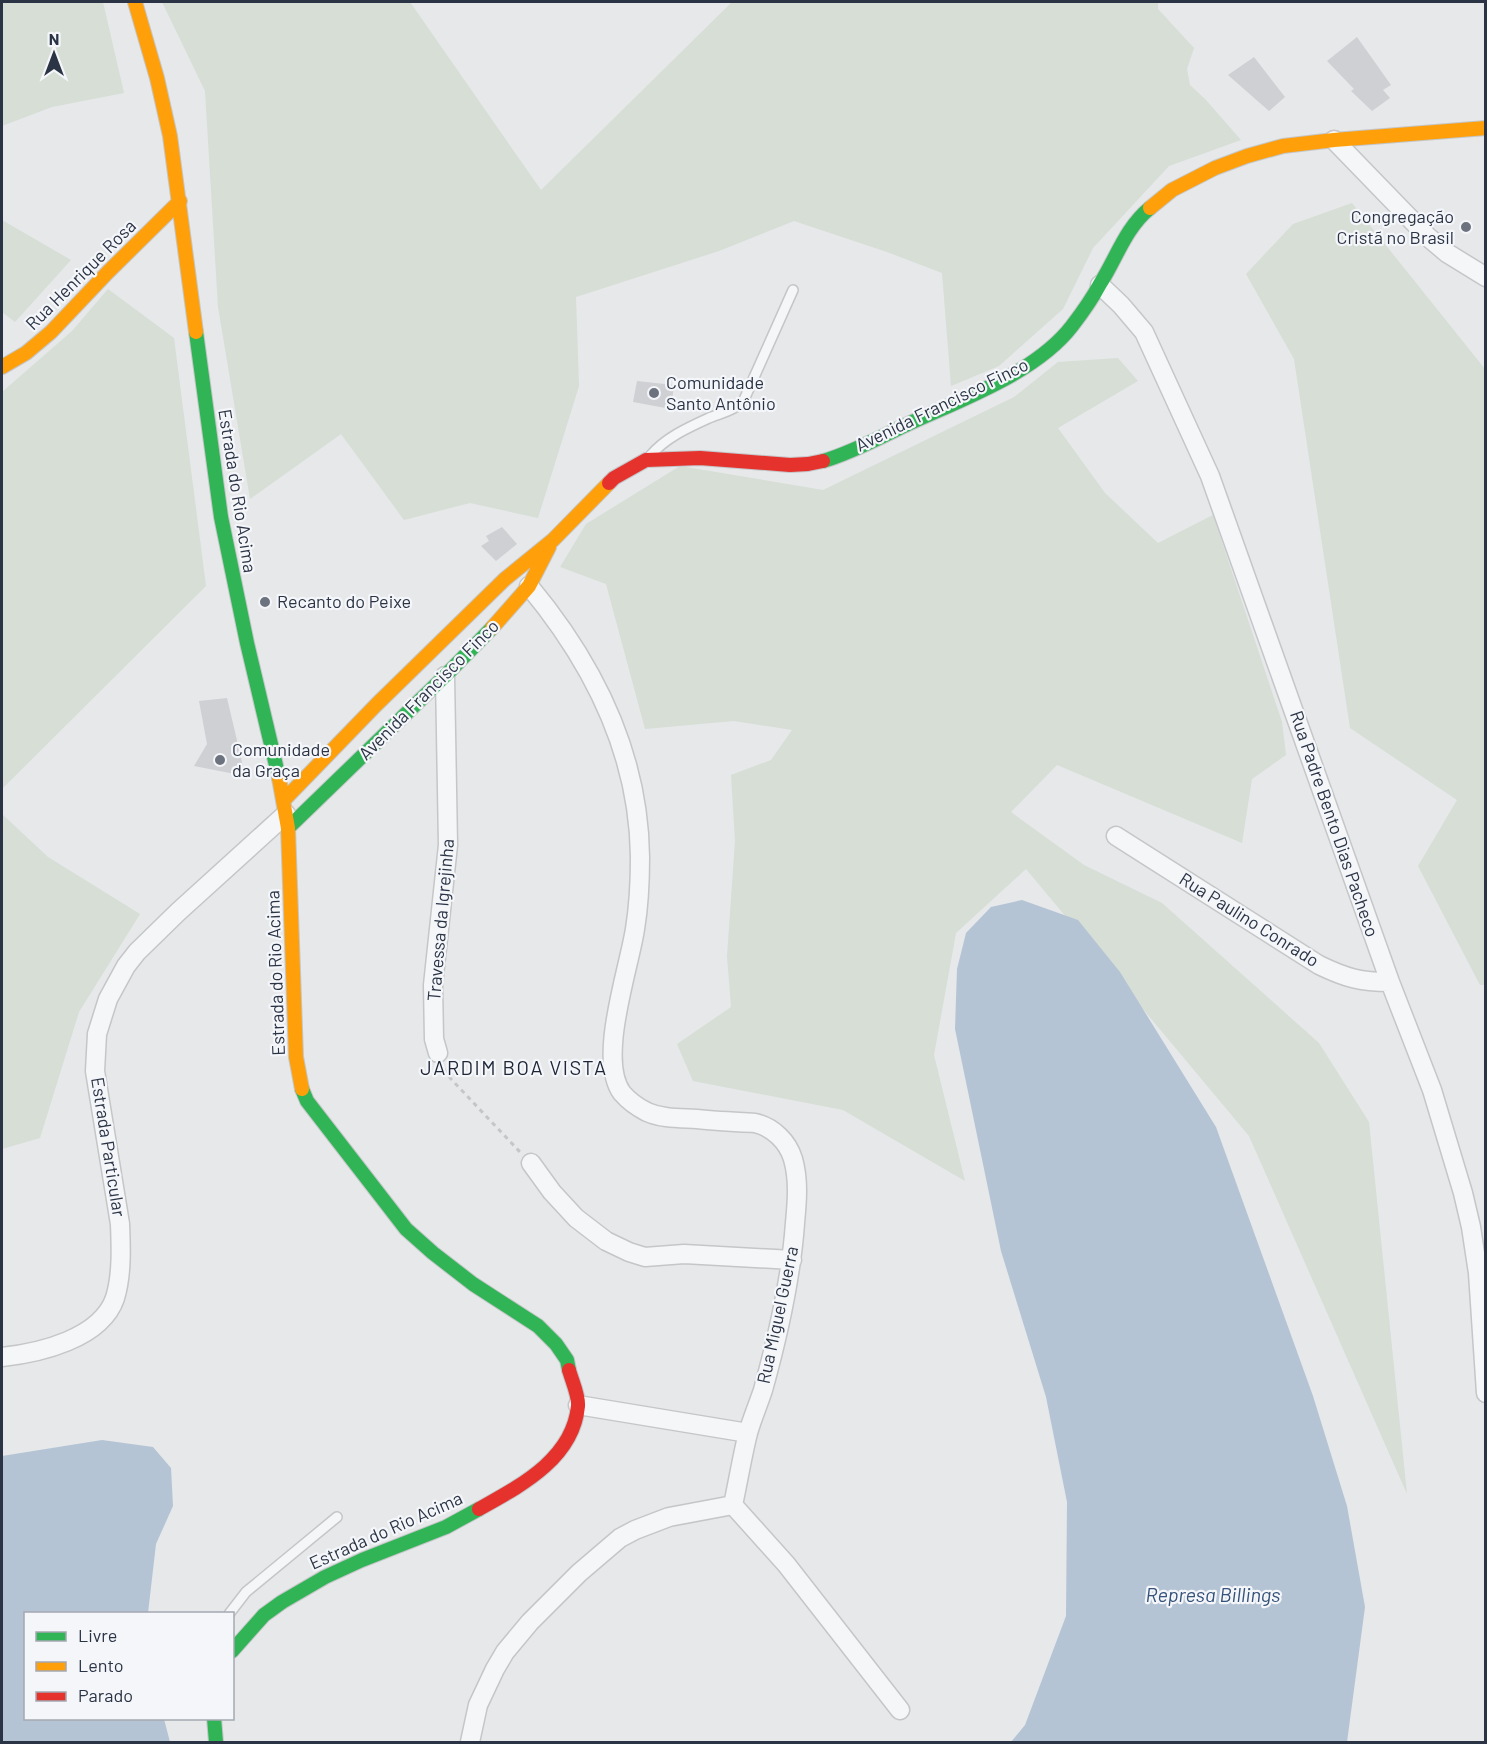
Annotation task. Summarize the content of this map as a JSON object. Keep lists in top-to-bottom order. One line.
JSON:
{"streets":{"street":["Rua Henrique Rosa","Avenida Francisco Finco","Estrada do Rio Acima","Rua Padre Bento Dias Pacheco","Travessa da Igrejinha","Rua Paulino Conrado","Estrada Particular","Rua Miguel Guerra"]},"crossings":[["Rua Henrique Rosa","Estrada do Rio Acima"],["Avenida Francisco Finco","Estrada do Rio Acima"],["Avenida Francisco Finco","Rua Padre Bento Dias Pacheco"],["Avenida Francisco Finco","Travessa da Igrejinha"],["Avenida Francisco Finco","Estrada Particular"],["Avenida Francisco Finco","Rua Miguel Guerra"],["Rua Padre Bento Dias Pacheco","Rua Paulino Conrado"]],"districts":["JARDIM BOA VISTA"],"water":["Represa Billings"],"places":["Congregação Cristã no Brasil","Comunidade Santo Antônio","Recanto do Peixe","Comunidade da Graça"],"legend":["Livre","Lento","Parado"],"north":"top"}
